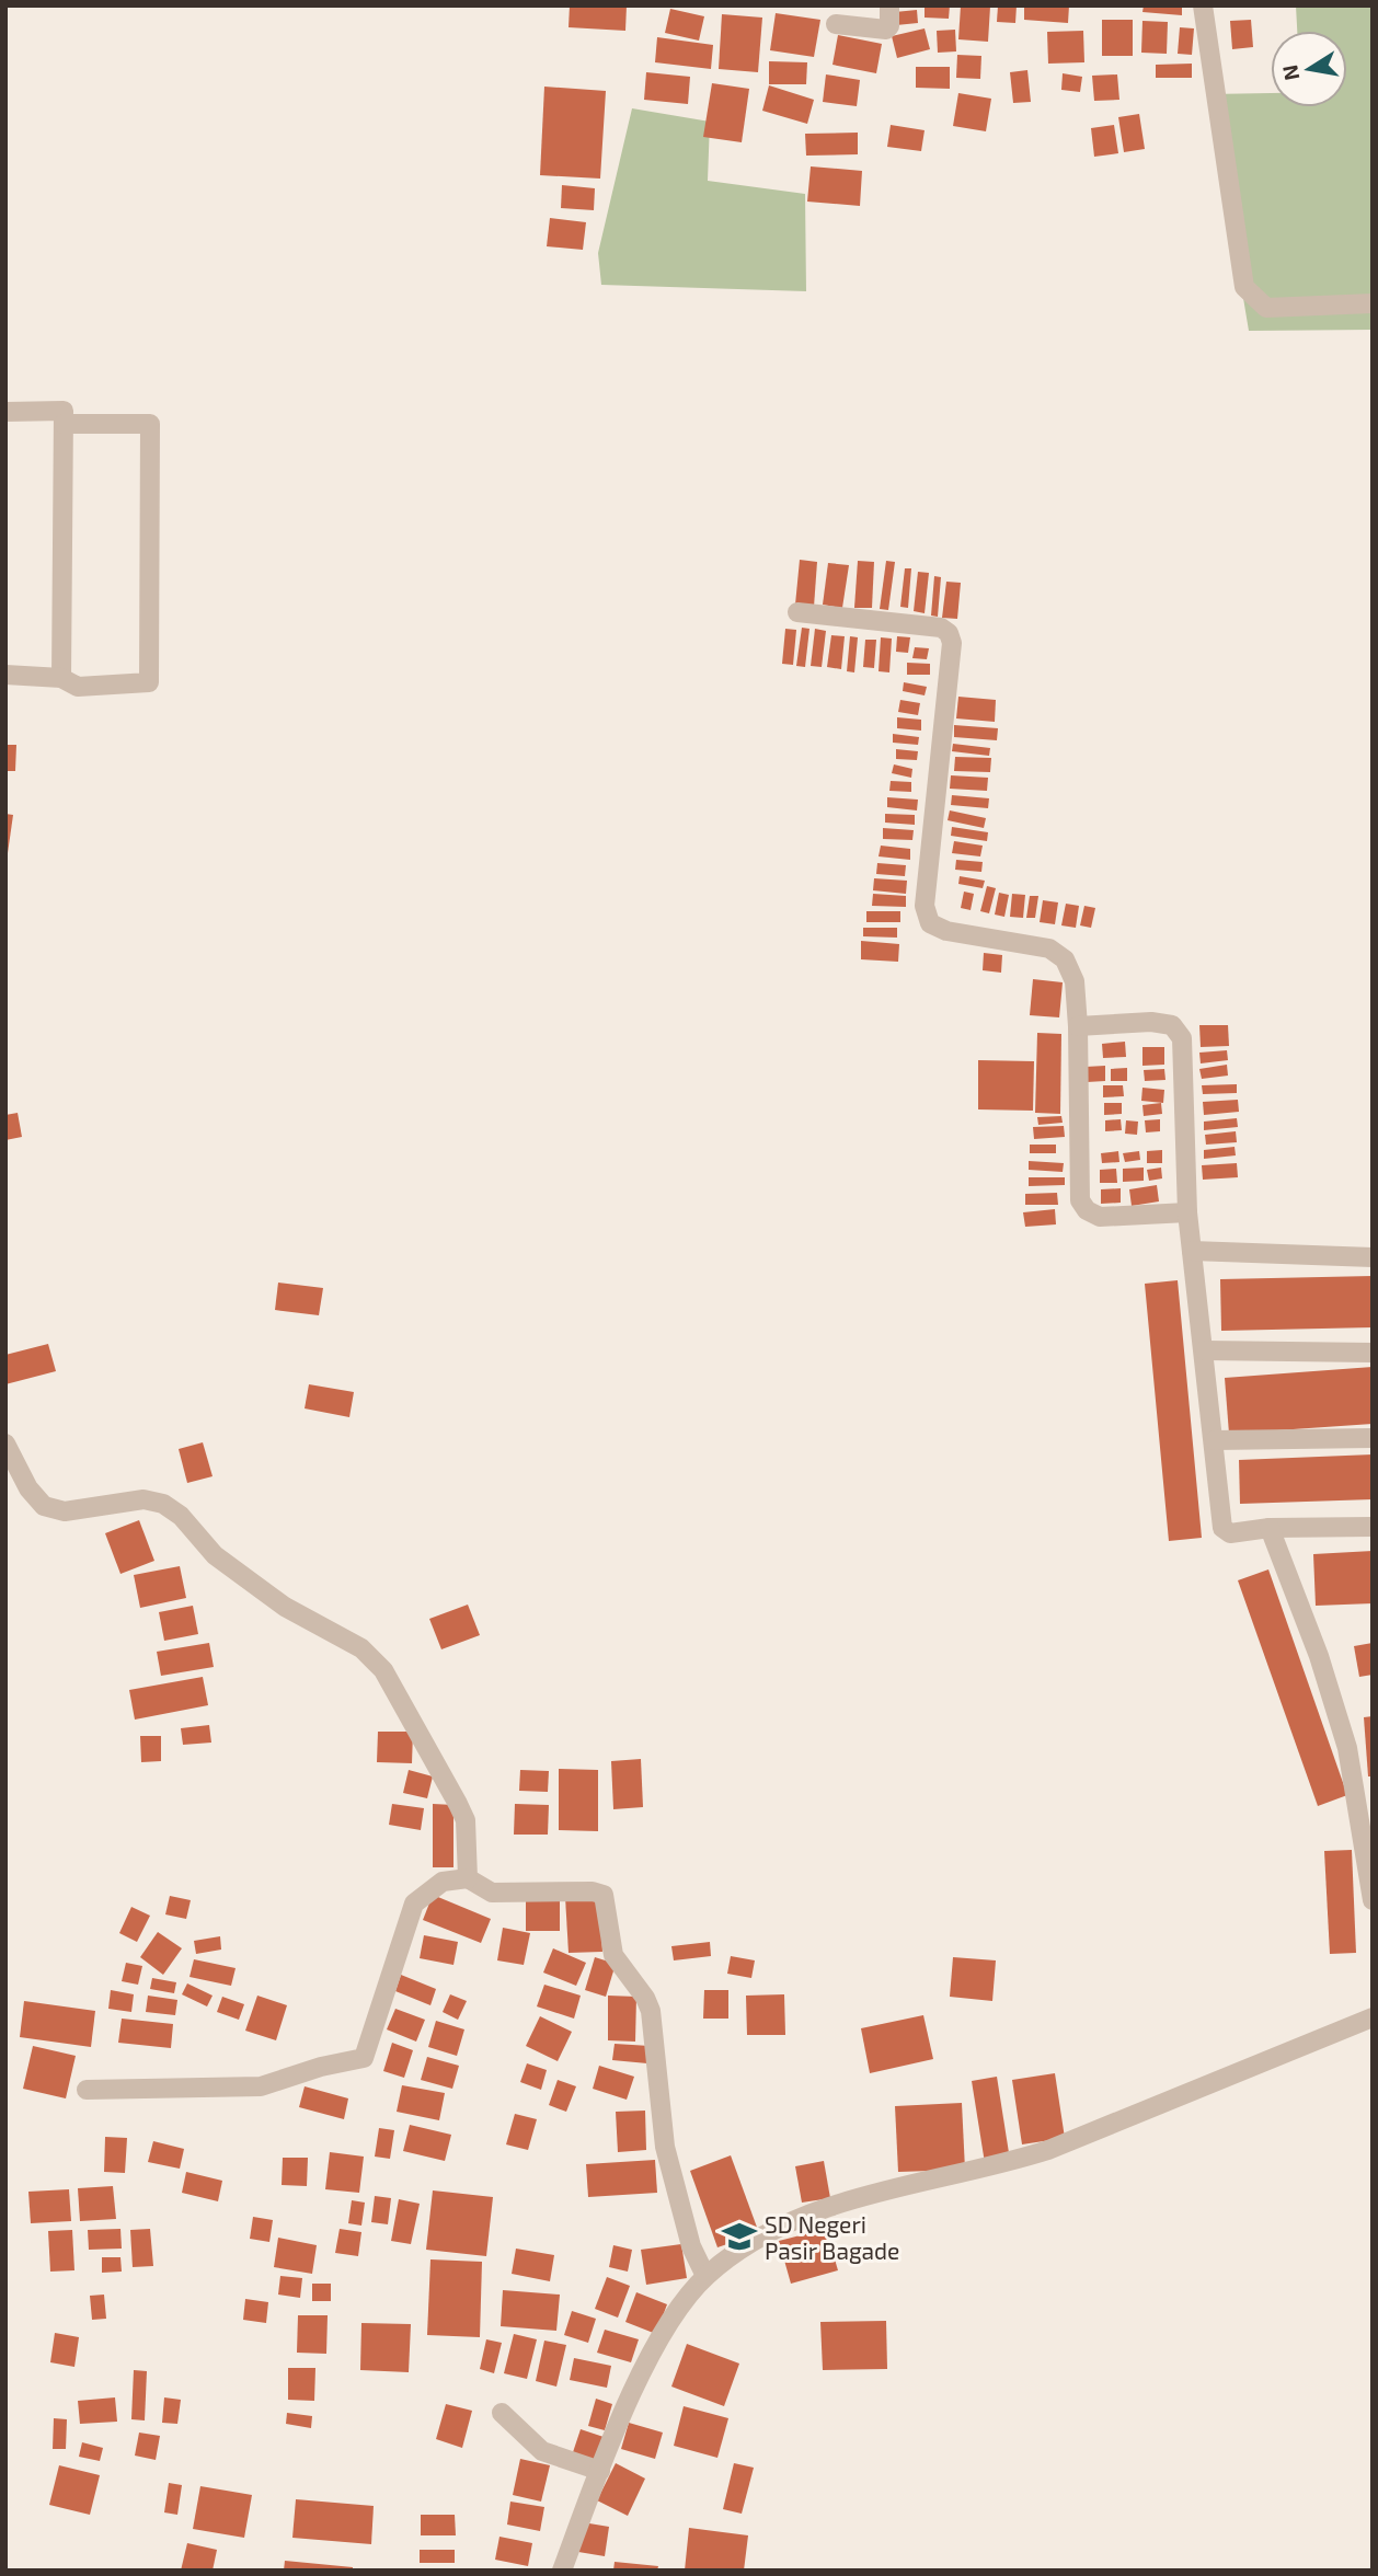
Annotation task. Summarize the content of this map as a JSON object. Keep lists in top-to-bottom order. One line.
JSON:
{"places":{"school or university":["SD Negeri Pasir Bagade"]},"north":"left"}
